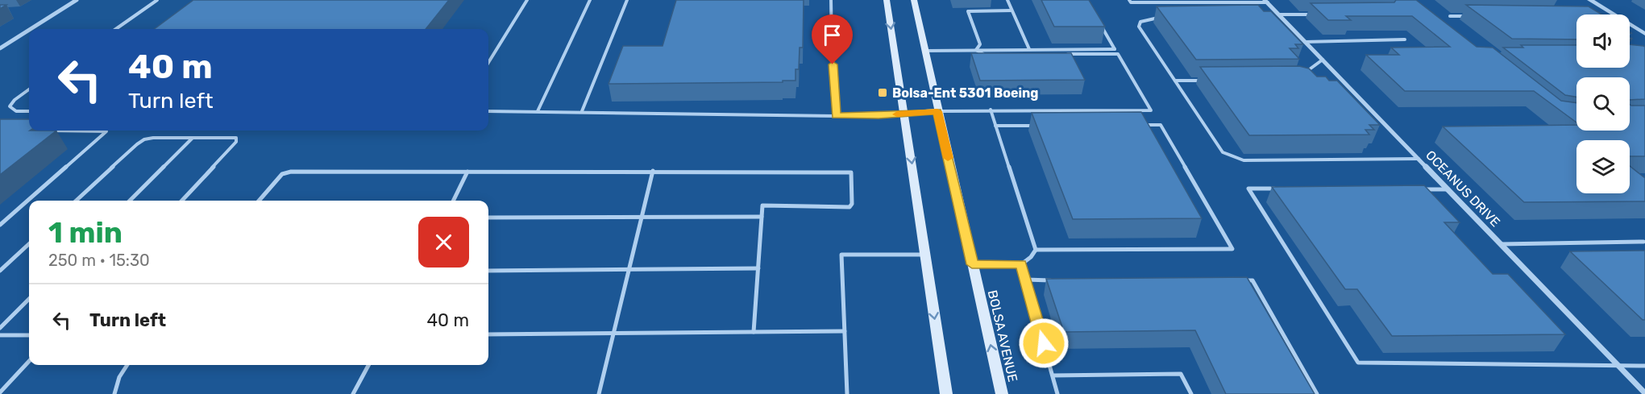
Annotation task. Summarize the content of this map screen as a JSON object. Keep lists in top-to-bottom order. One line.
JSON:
{"streets":{"main road":["BOLSA AVENUE"],"street":["OCEANUS DRIVE"]},"places":{"transit":["Bolsa-Ent 5301 Boeing"]},"page":{"turn":["40 m","Turn left"],"heading":["1 min","250 m · 15:30"],"list":[{"name":"Turn left","value":"40 m"}]}}
